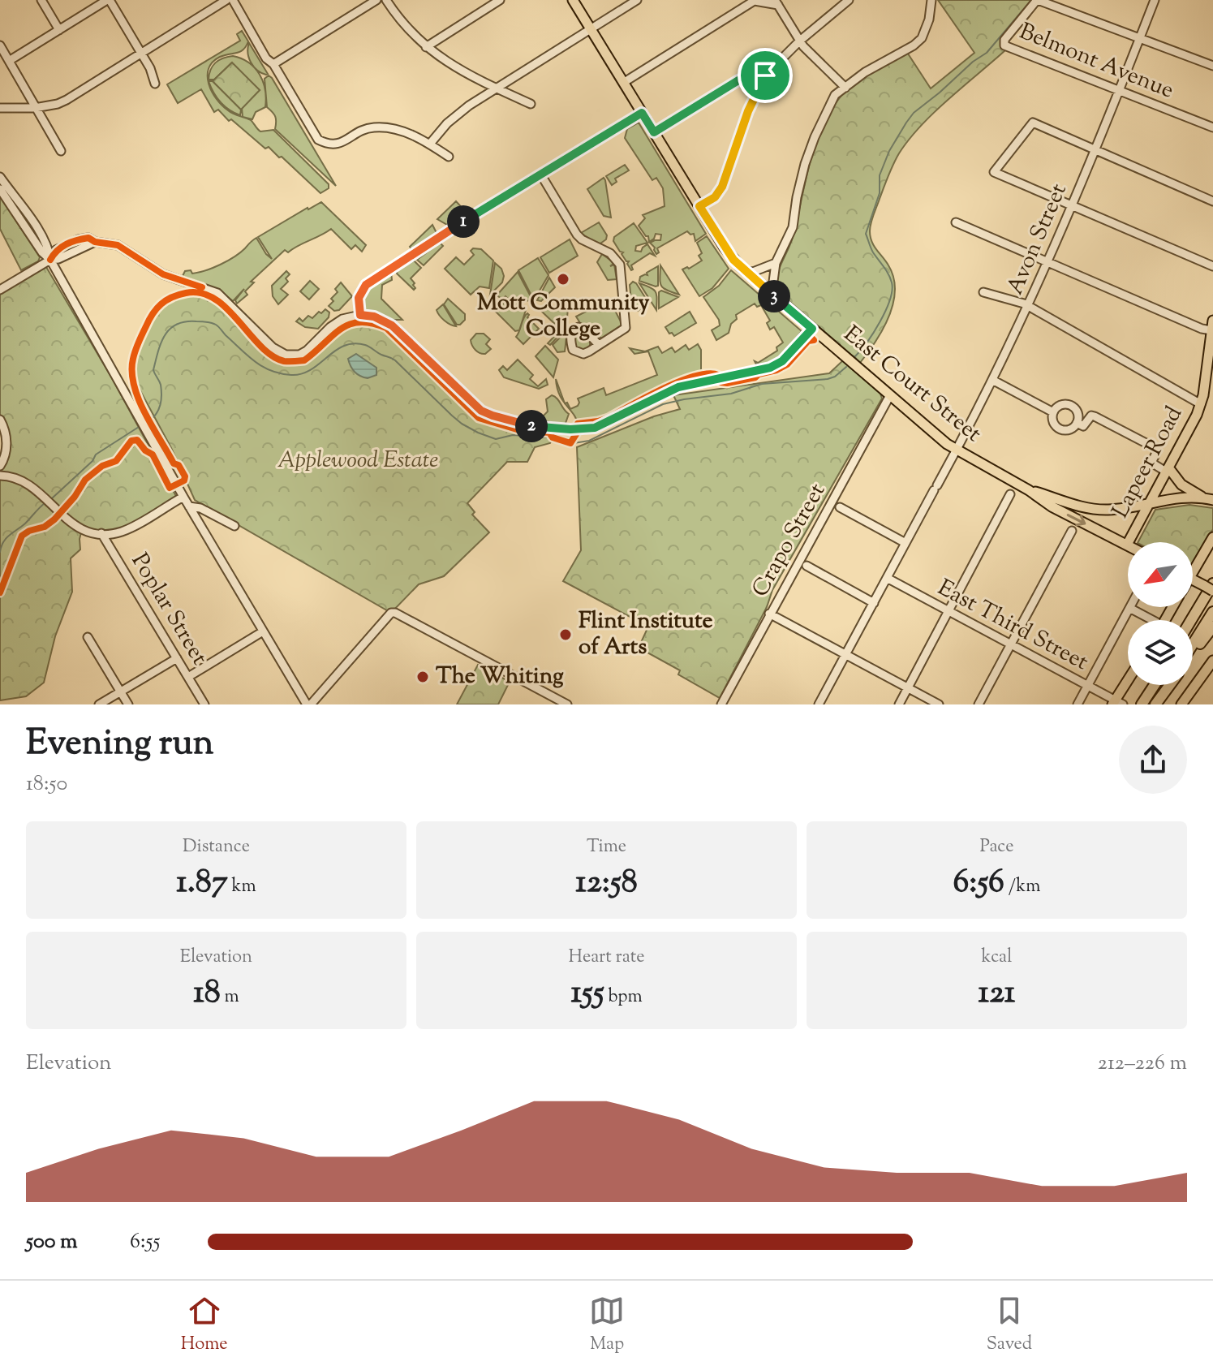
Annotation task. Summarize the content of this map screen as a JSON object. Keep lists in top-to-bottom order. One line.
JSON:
{"streets":{"main road":["East Court Street","Lapeer Road"],"street":["Belmont Avenue","Avon Street","Crapo Street","Poplar Street","East Third Street"]},"crossings":[["Belmont Avenue","Avon Street"],["Avon Street","East Court Street"],["Avon Street","East Third Street"],["East Court Street","Lapeer Road"],["East Court Street","Crapo Street"]],"parks":["Applewood Estate"],"places":["Mott Community College","Flint Institute of Arts","The Whiting"],"north":"bottom left","page":{"pins":["1","3","2"],"heading":["Evening run","18:50"],"stats":[["Distance","1.87 km"],["Time","12:58"],["Pace","6:56 /km"],["Elevation","18 m"],["Heart rate","155 bpm"],["kcal","121"]],"chart":["Elevation","212–226 m"],"list":[{"name":"500 m","note":"6:55"}],"tabs":["Home","Map","Saved"]}}
